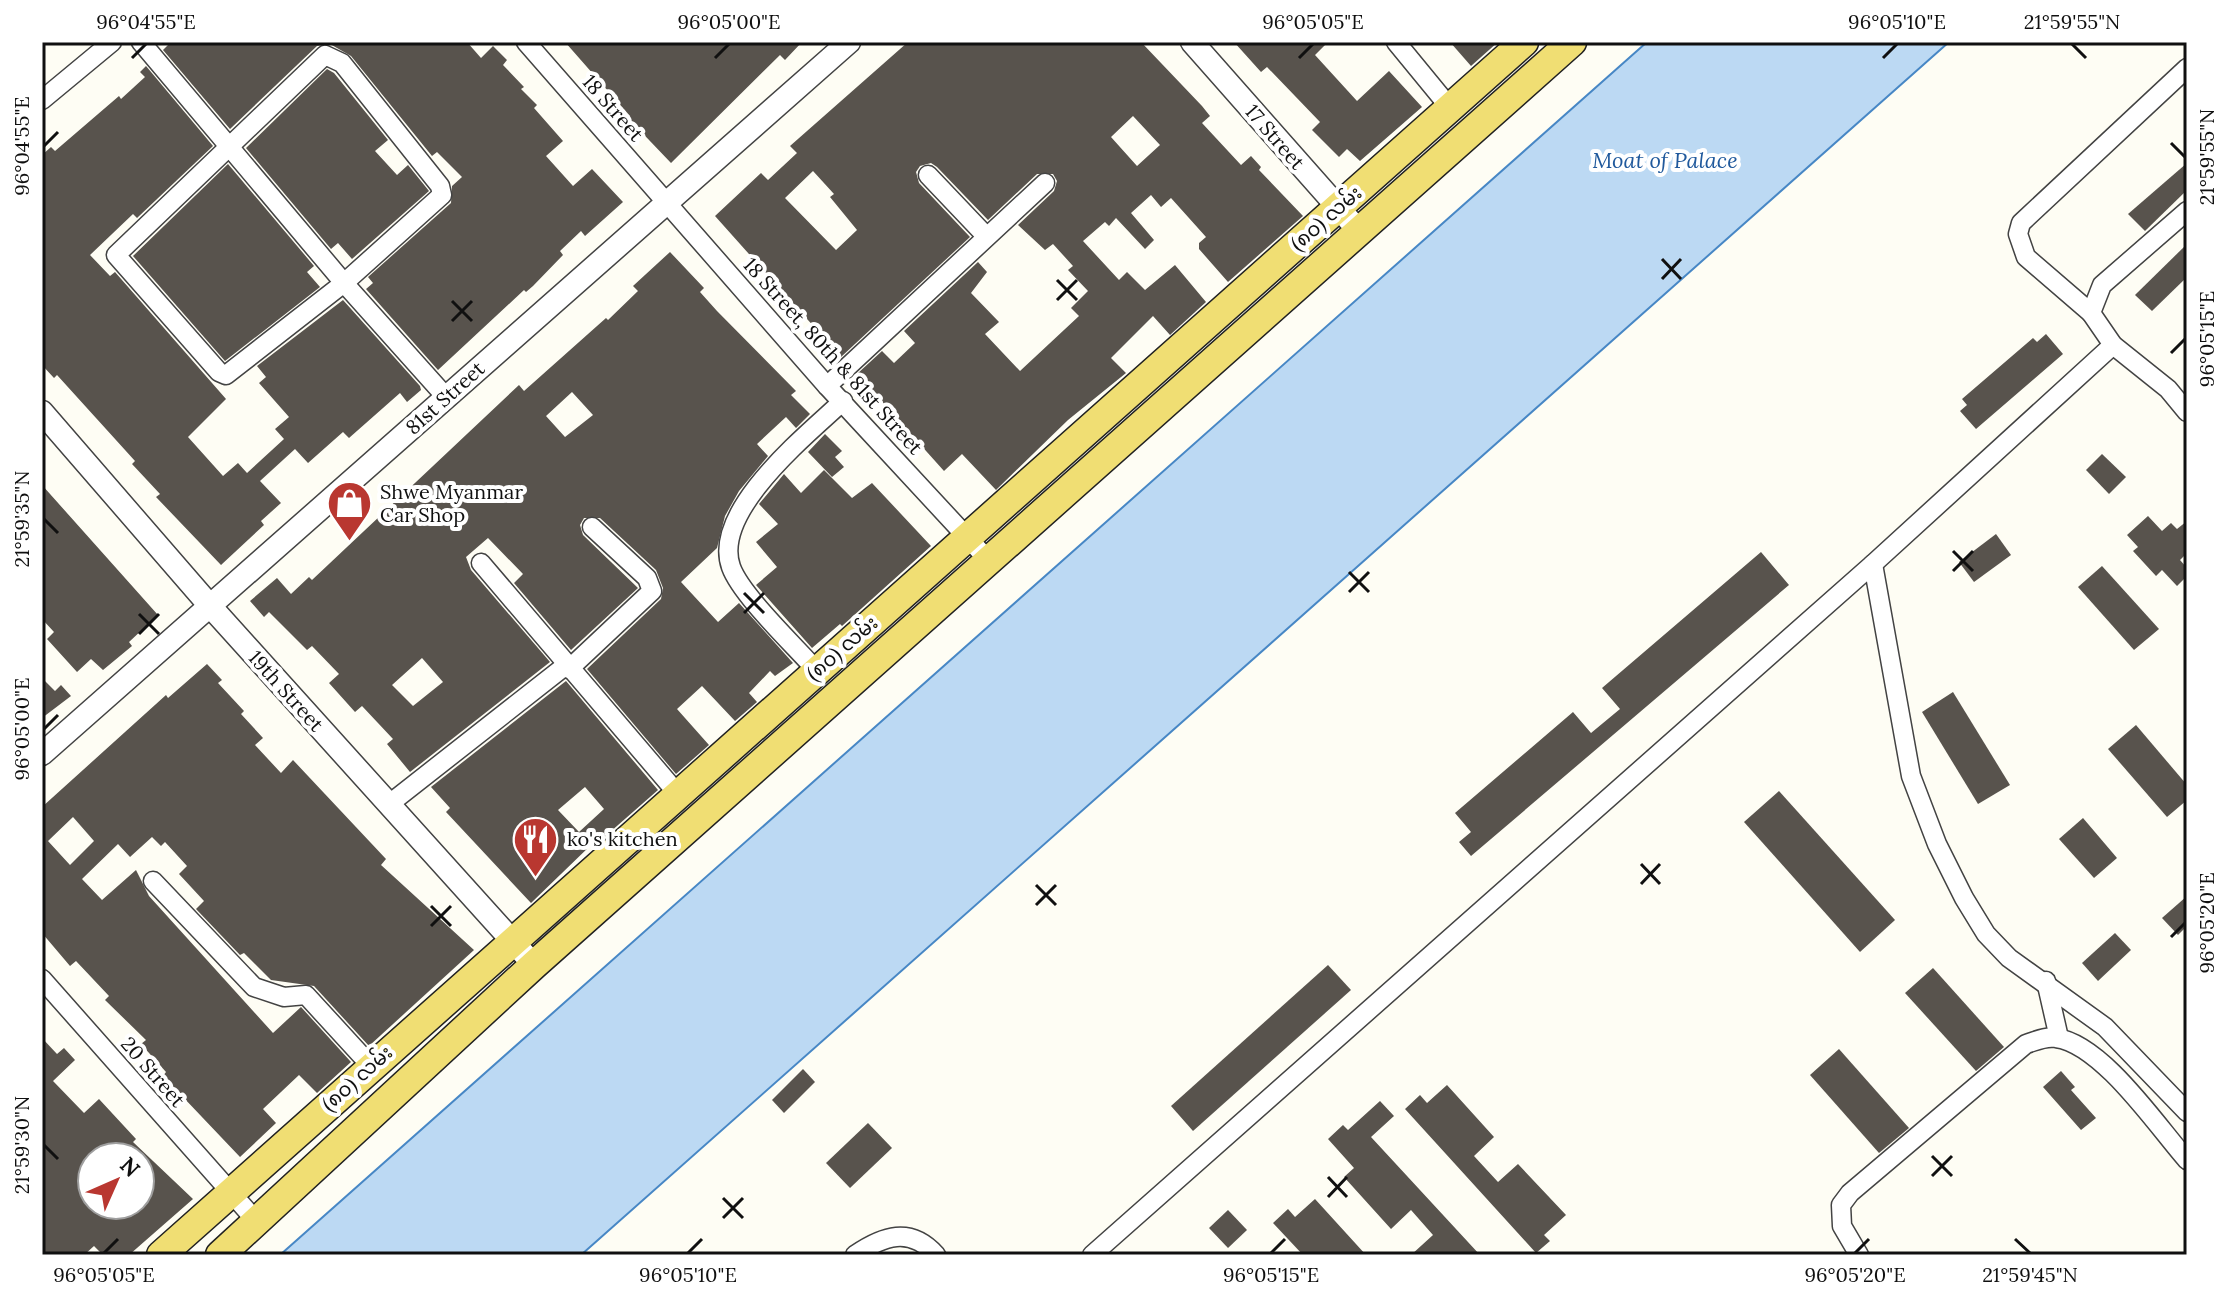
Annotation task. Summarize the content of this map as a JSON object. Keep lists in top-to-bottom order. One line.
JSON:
{"streets":{"main road":["(၈၀) လမ်း"],"street":["18 Street","17 Street","18 Street, 80th & 81st Street","81st Street","19th Street","20 Street"]},"crossings":[["18 Street","18 Street, 80th & 81st Street"],["18 Street","81st Street"],["17 Street","(၈၀) လမ်း"],["(၈၀) လမ်း","18 Street, 80th & 81st Street"],["(၈၀) လမ်း","19th Street"],["(၈၀) လမ်း","20 Street"],["18 Street, 80th & 81st Street","81st Street"],["81st Street","19th Street"]],"water":["Moat of Palace"],"places":{"shop":["Shwe Myanmar Car Shop"],"restaurant":["ko's kitchen"]},"north":"top right","coordinates":["96°04'55\"E","96°05'00\"E","96°05'05\"E","96°05'10\"E","21°59'55\"N","96°05'15\"E","21°59'35\"N","96°05'20\"E","21°59'30\"N","21°59'45\"N"]}
